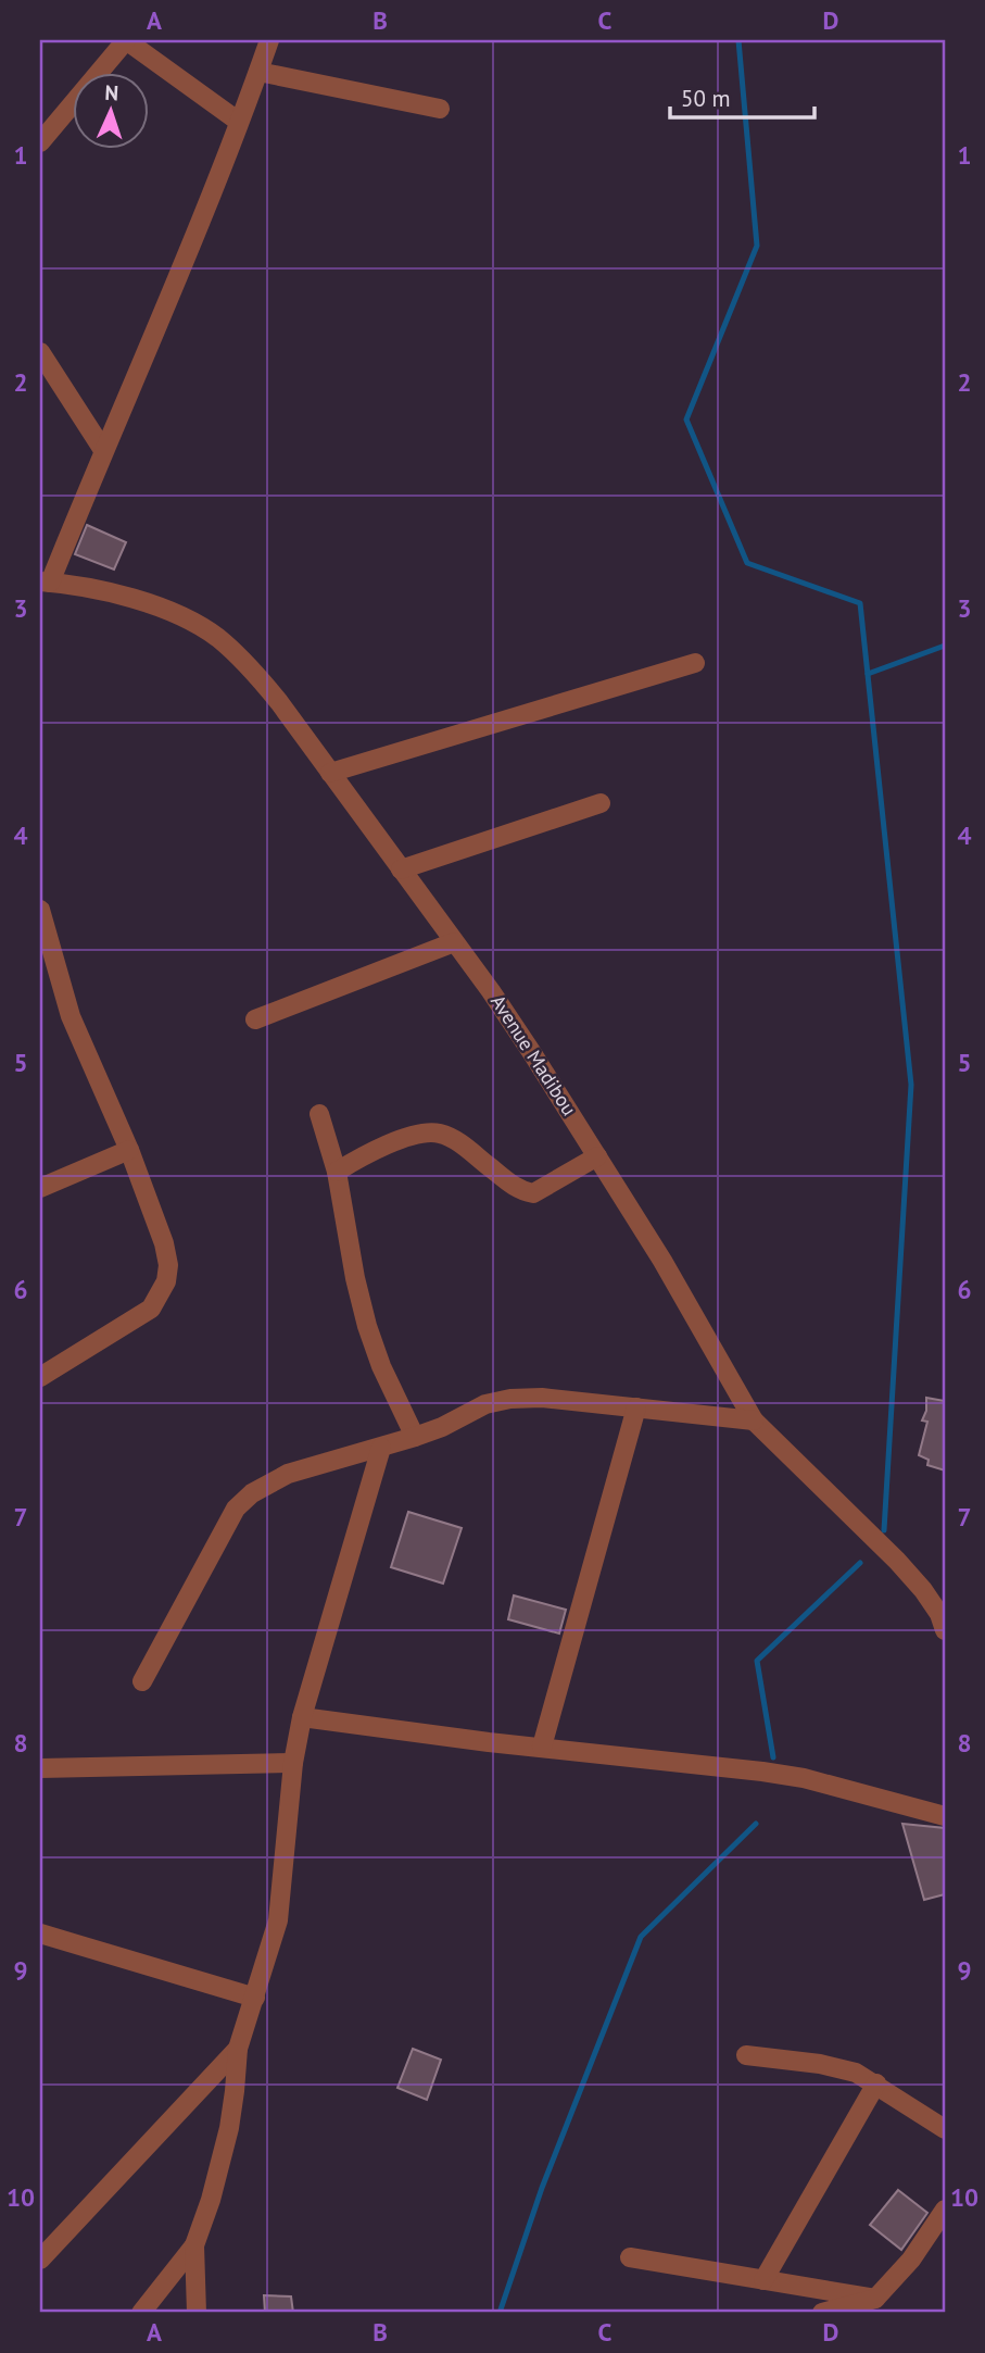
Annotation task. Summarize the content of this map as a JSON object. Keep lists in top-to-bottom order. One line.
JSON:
{"streets":{"street":["Avenue Madibou"]},"scale_bar":"50 m","north":"top","grid":{"columns":["A","B","C","D"],"rows":["1","2","3","4","5","6","7","8","9","10"]}}
